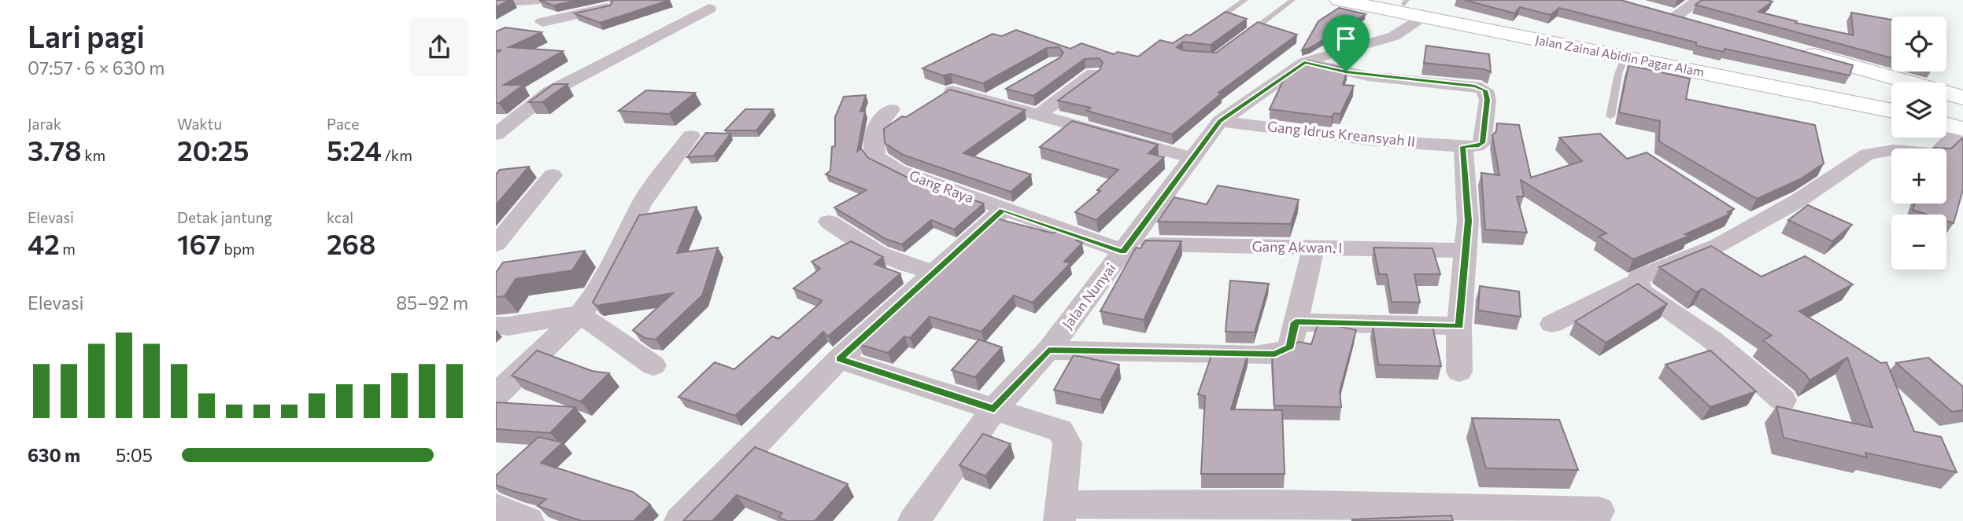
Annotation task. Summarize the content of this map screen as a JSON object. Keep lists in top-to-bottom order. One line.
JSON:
{"streets":{"main road":["Jalan Zainal Abidin Pagar Alam"],"street":["Gang Idrus Kreansyah II","Gang Raya","Gang Akwan. I","Jalan Nunyai"]},"crossings":[["Jalan Zainal Abidin Pagar Alam","Jalan Nunyai"],["Gang Idrus Kreansyah II","Jalan Nunyai"],["Gang Raya","Gang Akwan. I"],["Gang Raya","Jalan Nunyai"],["Gang Akwan. I","Jalan Nunyai"]],"page":{"heading":["Lari pagi","07:57 · 6 × 630 m"],"map_buttons":["+","−"],"stats":[["Jarak","3.78 km"],["Waktu","20:25"],["Pace","5:24 /km"],["Elevasi","42 m"],["Detak jantung","167 bpm"],["kcal","268"]],"chart":["Elevasi","85–92 m"],"list":[{"name":"630 m","note":"5:05"}]}}
